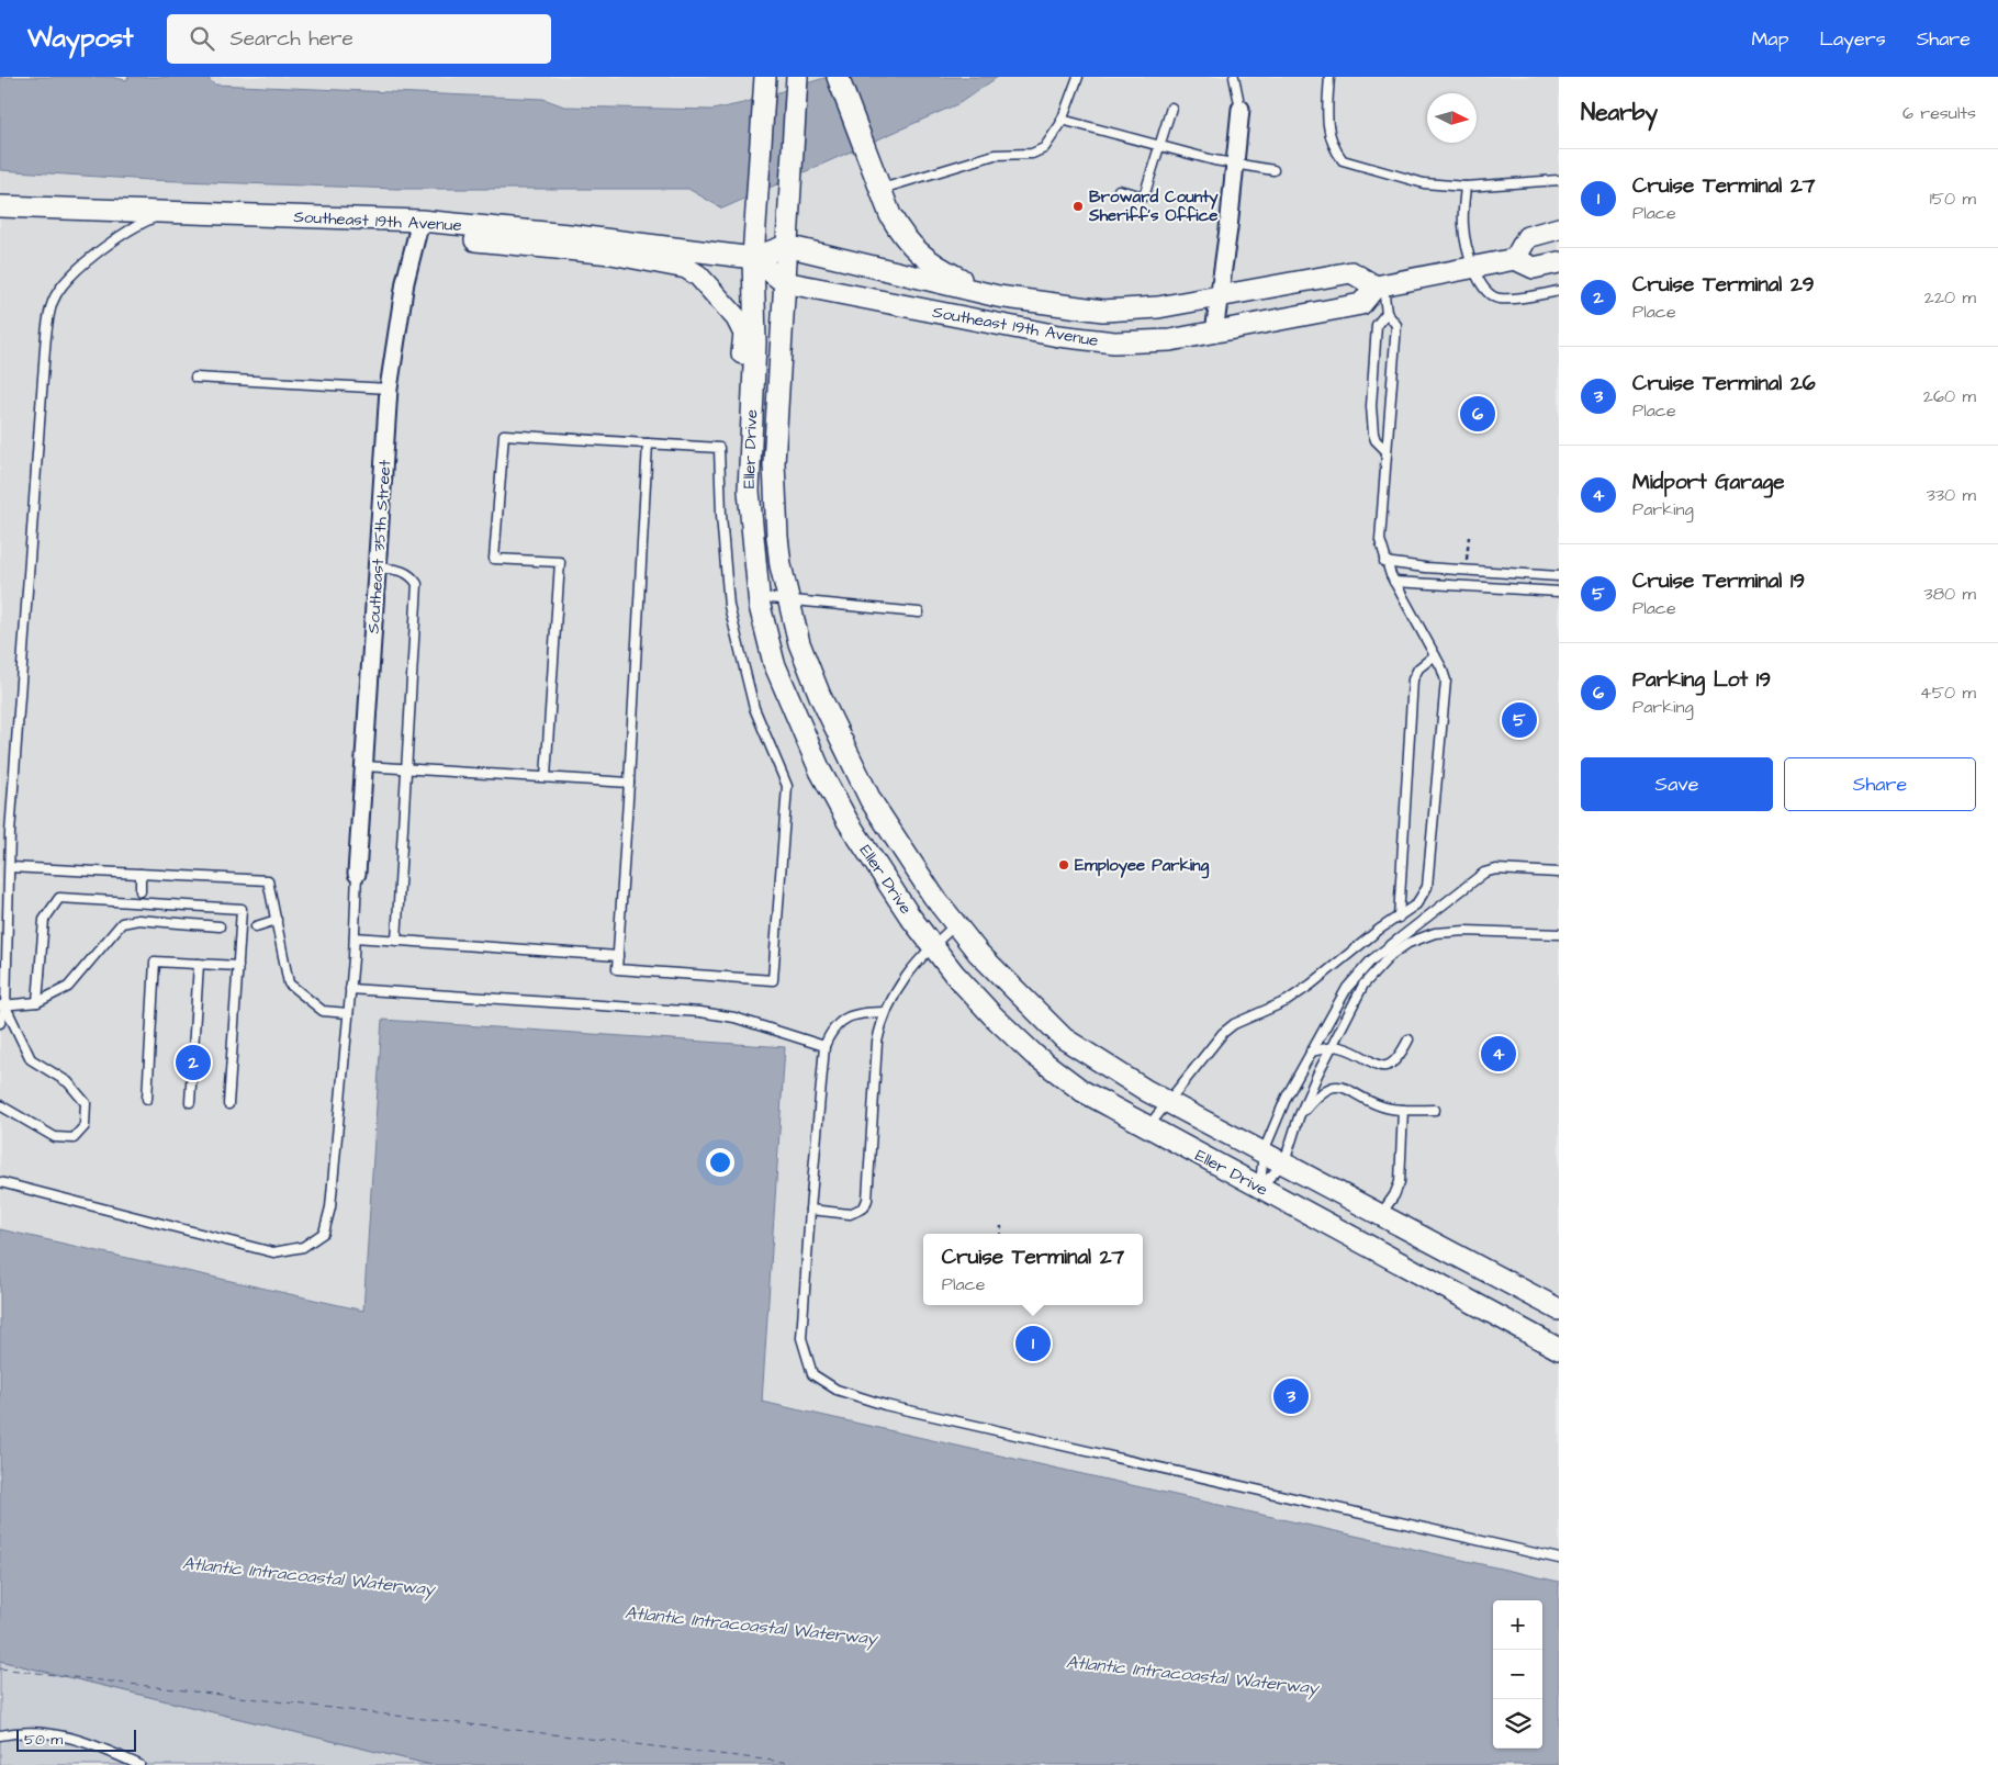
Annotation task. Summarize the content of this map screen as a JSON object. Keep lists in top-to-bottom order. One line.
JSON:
{"streets":{"street":["Southeast 19th Avenue","Eller Drive","Southeast 35th Street"]},"crossings":[["Southeast 19th Avenue","Eller Drive"],["Southeast 19th Avenue","Southeast 35th Street"]],"water":["Atlantic Intracoastal Waterway"],"places":["Broward County Sheriff's Office","Employee Parking"],"scale_bar":"50 m","north":"right","page":{"header":"Waypost","search":"Search here","nav":["Map","Layers","Share"],"heading":["Nearby","6 results"],"list":[{"mark":"1","name":"Cruise Terminal 27","note":"Place","value":"150 m"},{"mark":"2","name":"Cruise Terminal 29","note":"Place","value":"220 m"},{"mark":"3","name":"Cruise Terminal 26","note":"Place","value":"260 m"},{"mark":"4","name":"Midport Garage","note":"Parking","value":"330 m"},{"mark":"5","name":"Cruise Terminal 19","note":"Place","value":"380 m"},{"mark":"6","name":"Parking Lot 19","note":"Parking","value":"450 m"}],"pins":["6","5","4","2","1","3"],"buttons":["Save","Share"],"popup":["Cruise Terminal 27","Place"],"map_buttons":["+","−"],"scale":"50 m"}}
